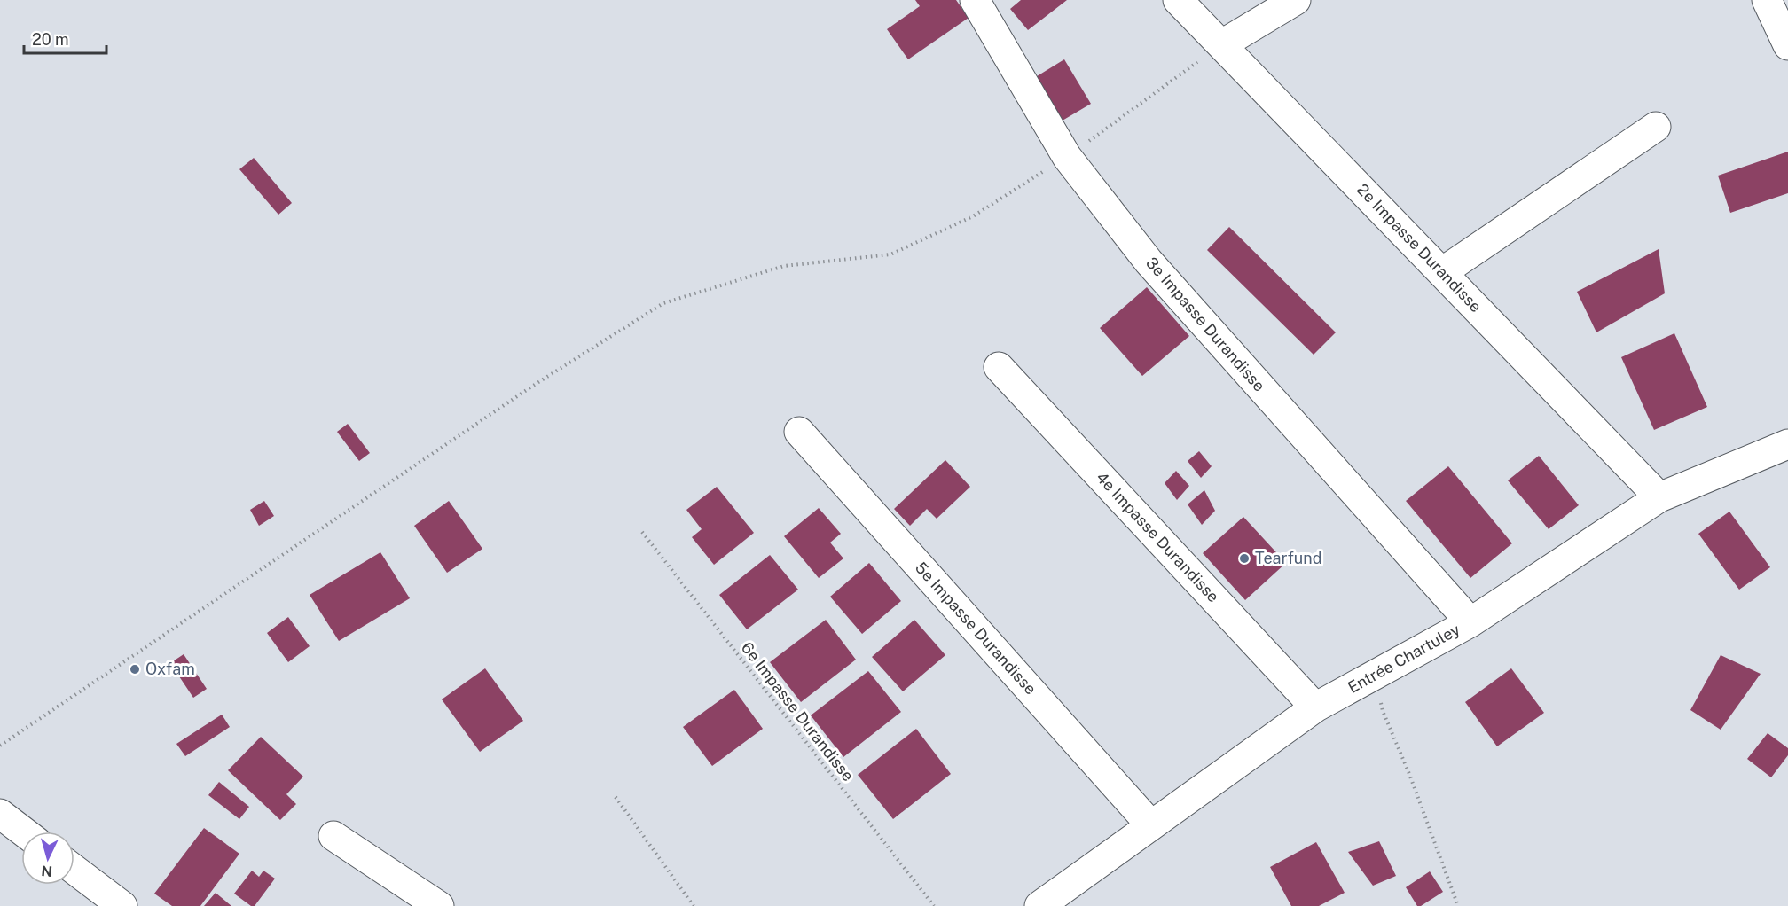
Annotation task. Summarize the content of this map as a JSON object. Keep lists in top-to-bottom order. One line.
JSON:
{"streets":{"street":["2e Impasse Durandisse","3e Impasse Durandisse","4e Impasse Durandisse","5e Impasse Durandisse","Entrée Chartuley"],"path":["6e Impasse Durandisse"]},"crossings":[["2e Impasse Durandisse","Entrée Chartuley"],["3e Impasse Durandisse","Entrée Chartuley"],["4e Impasse Durandisse","Entrée Chartuley"],["5e Impasse Durandisse","Entrée Chartuley"]],"places":["Tearfund","Oxfam"],"scale_bar":"20 m","north":"bottom"}
